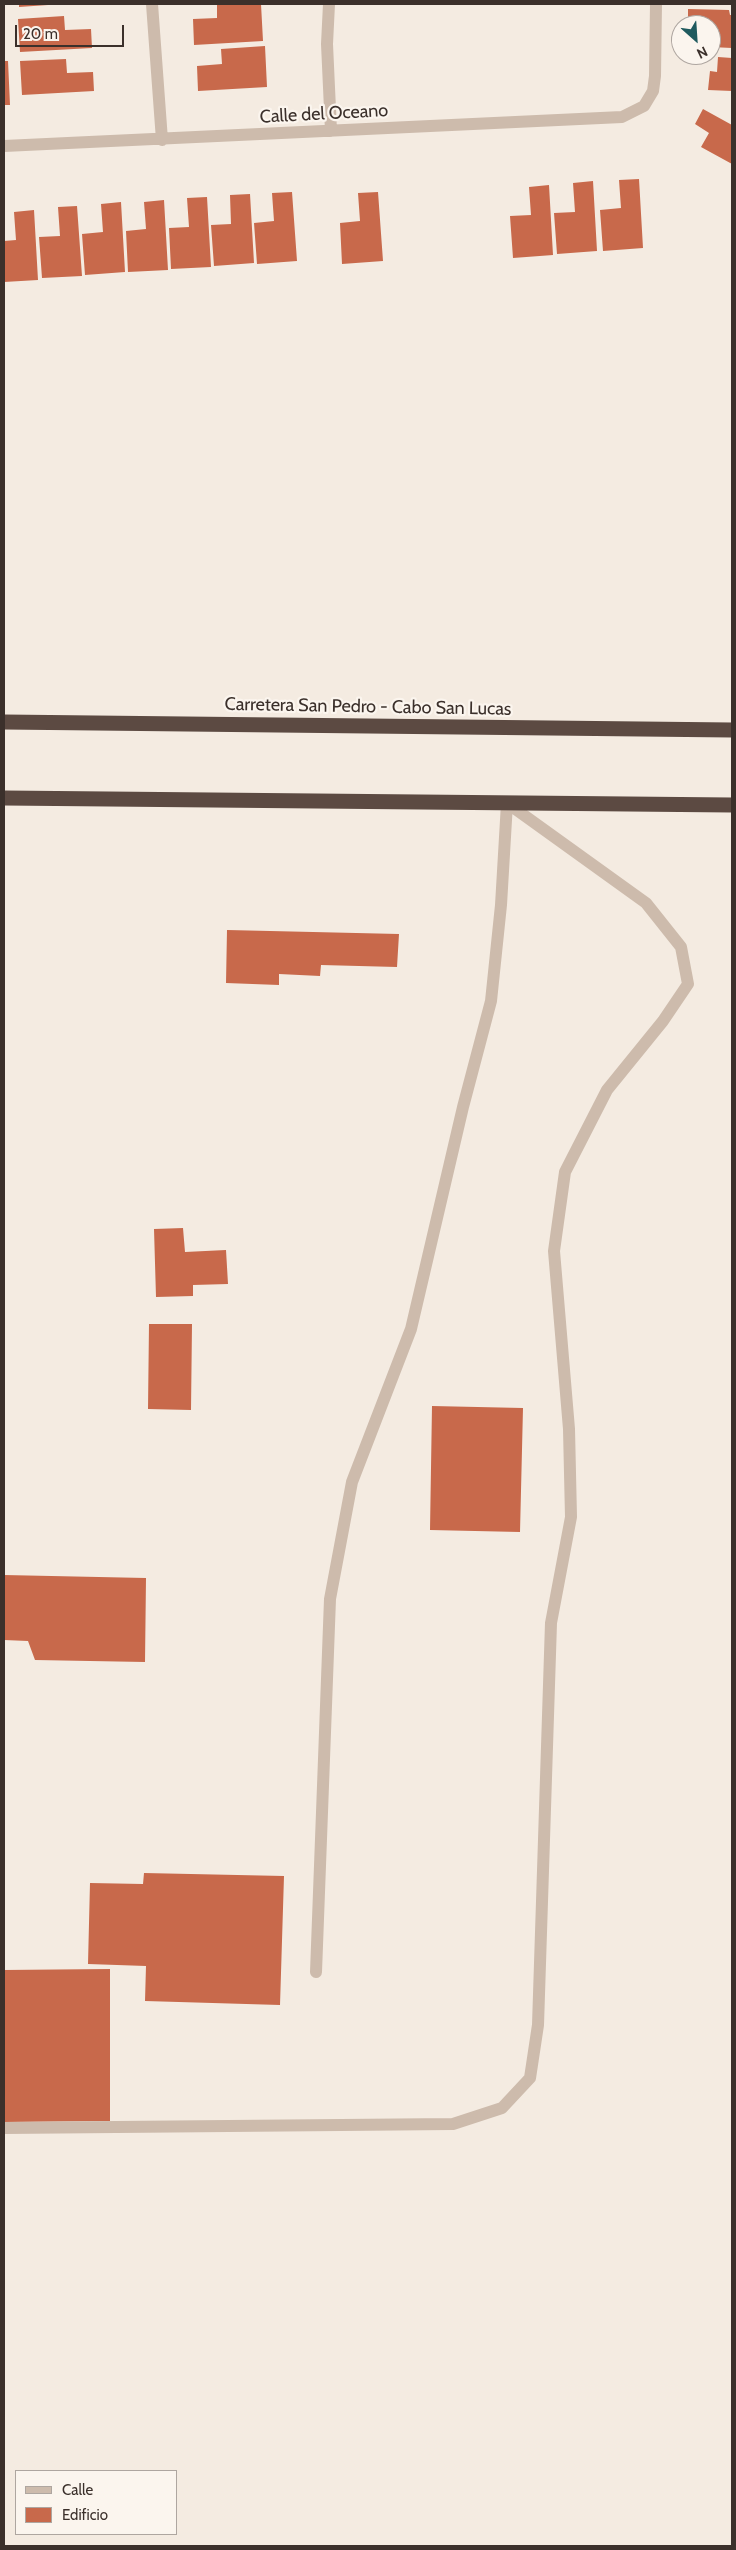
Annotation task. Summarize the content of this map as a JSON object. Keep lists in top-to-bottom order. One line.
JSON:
{"streets":{"highway":["Carretera San Pedro - Cabo San Lucas"],"street":["Calle del Oceano"]},"legend":["Calle","Edificio"],"scale_bar":"20 m","north":"bottom right"}
